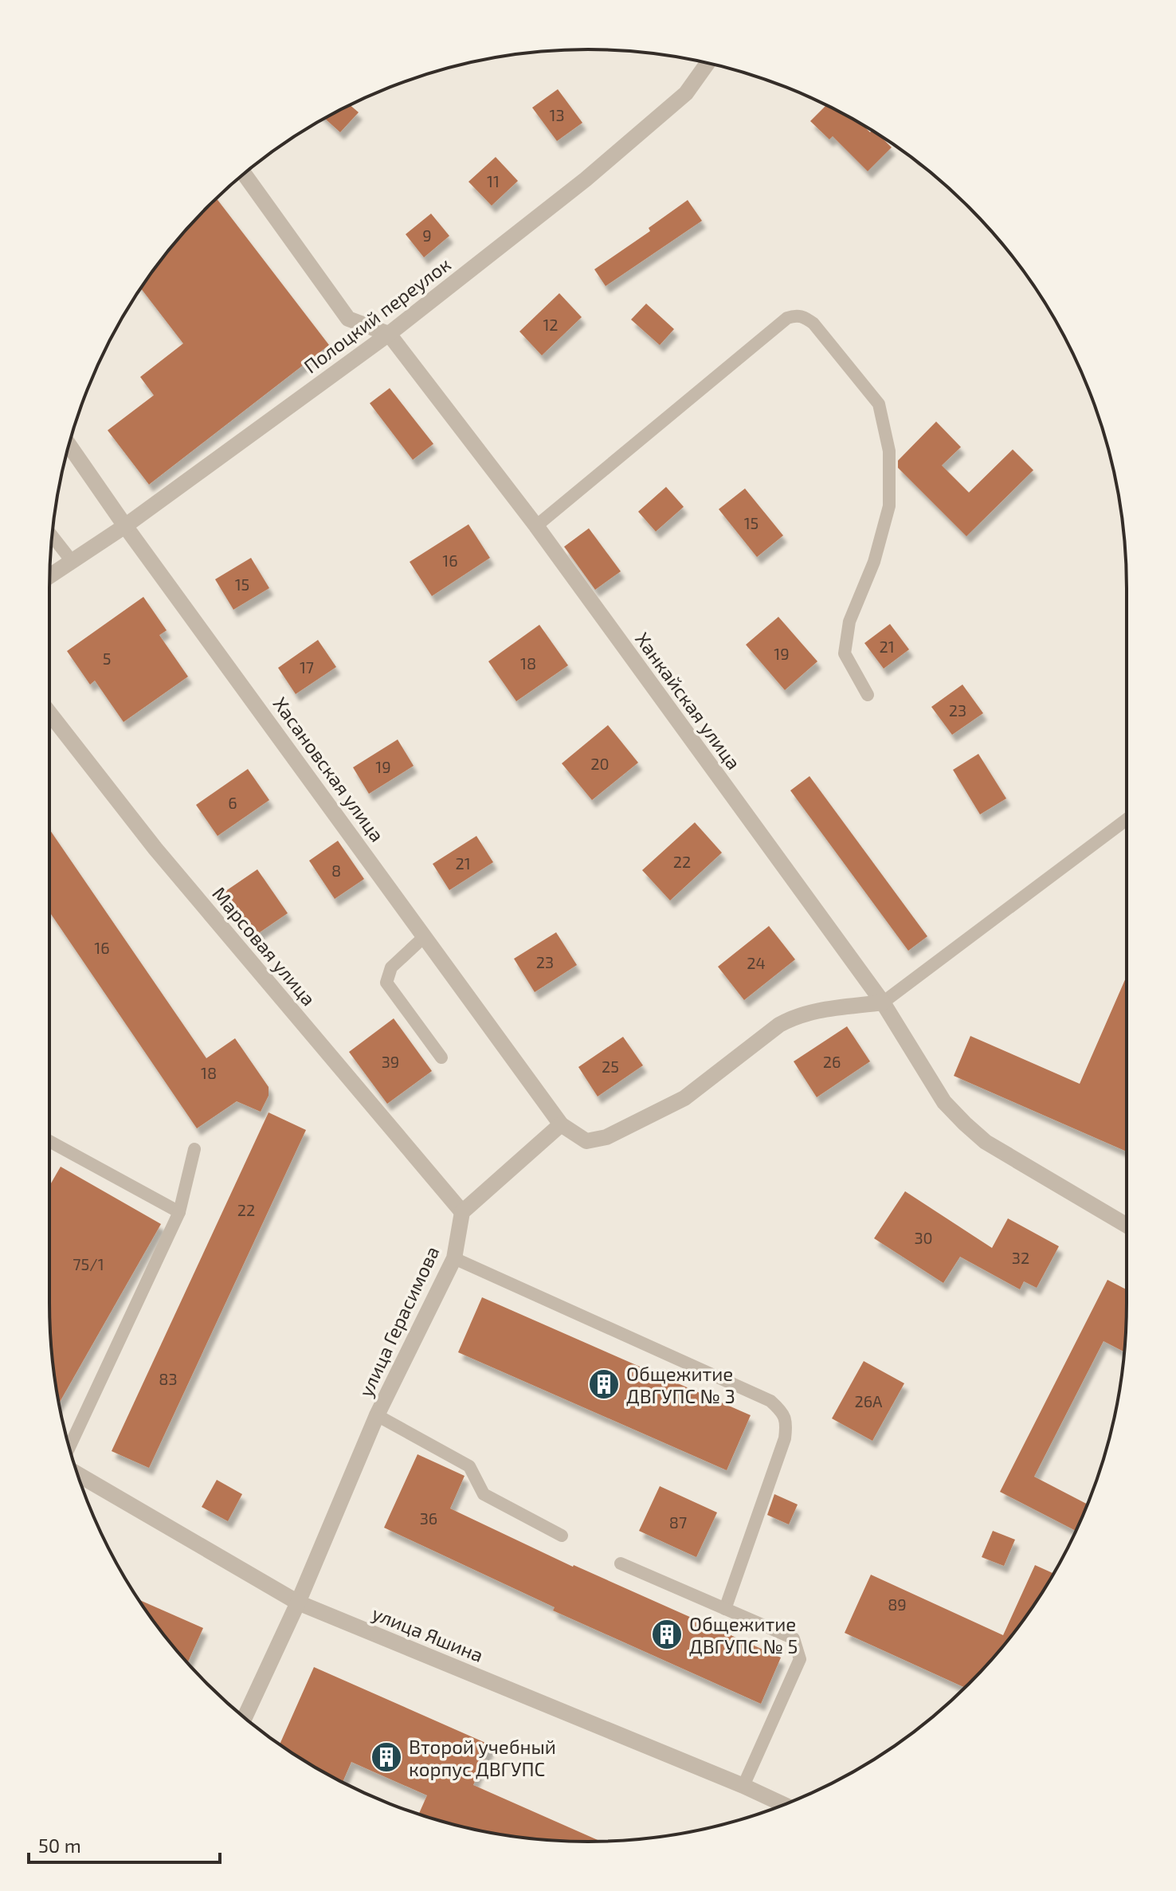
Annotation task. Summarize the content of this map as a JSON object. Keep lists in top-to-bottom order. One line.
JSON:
{"streets":{"street":["Полоцкий переулок","Ханкайская улица","Хасановская улица","Марсовая улица","улица Герасимова","улица Яшина"]},"crossings":[["Полоцкий переулок","Ханкайская улица"],["Полоцкий переулок","Хасановская улица"],["Марсовая улица","улица Герасимова"],["улица Герасимова","улица Яшина"]],"places":{"building":["Общежитие ДВГУПС № 3","Общежитие ДВГУПС № 5","Второй учебный корпус ДВГУПС"]},"house_numbers":["13","11","9","12","15","16","15","21","19","5","18","17","23","20","19","6","22","21","8","16","23","24","39","26","25","18","22","30","32","75/1","83","26А","36","87","89"],"scale_bar":"50 m"}
